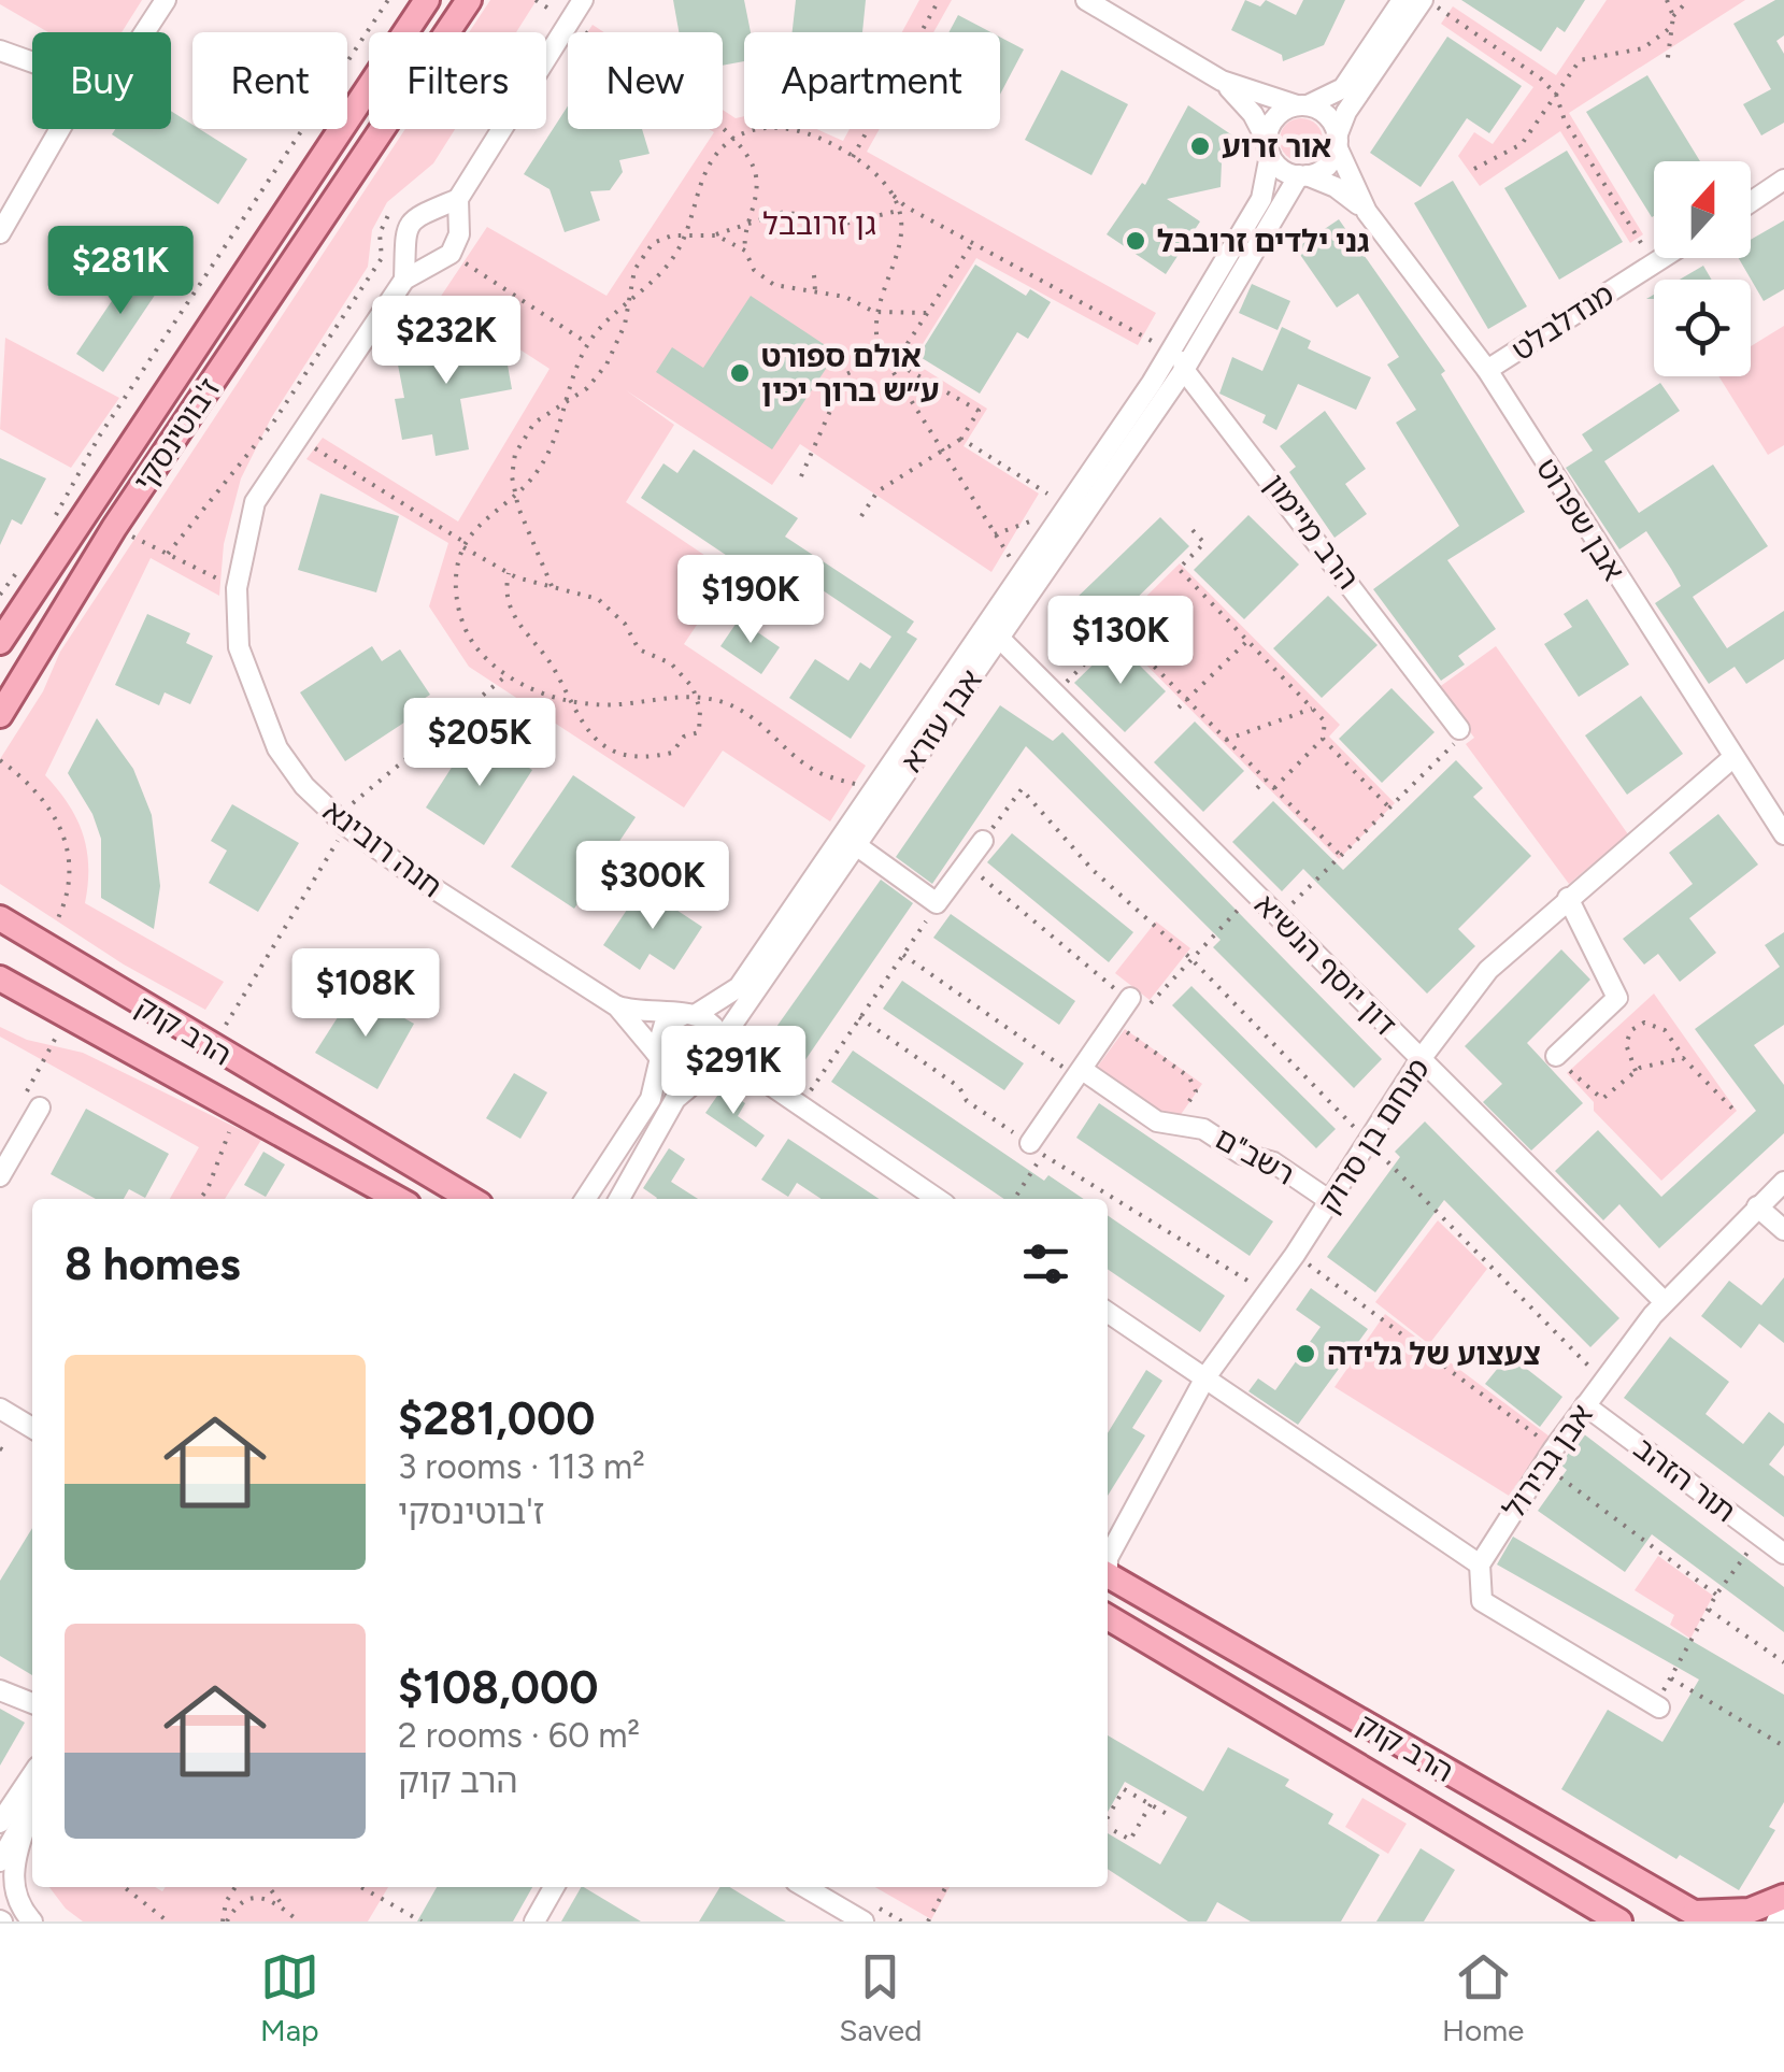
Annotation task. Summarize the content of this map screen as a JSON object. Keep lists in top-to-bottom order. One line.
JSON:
{"streets":{"main road":["ז'בוטינסקי","הרב קוק"],"street":["מנדלבלט","אבן שפרוט","הרב מיימון","אבן עזרא","חנה רובינא","דון יוסף הנשיא","מנחם בן סרוק","רשב\"ם","אבן גבירול","תור הזהב"]},"crossings":[["מנדלבלט","אבן שפרוט"],["אבן שפרוט","אבן עזרא"],["אבן שפרוט","מנחם בן סרוק"],["הרב מיימון","אבן עזרא"],["אבן עזרא","חנה רובינא"],["אבן עזרא","דון יוסף הנשיא"],["דון יוסף הנשיא","מנחם בן סרוק"],["דון יוסף הנשיא","אבן גבירול"],["הרב קוק","מנחם בן סרוק"],["מנחם בן סרוק","רשב\"ם"],["אבן גבירול","תור הזהב"]],"parks":["גן זרובבל"],"places":["אור זרוע","גני ילדים זרובבל","אולם ספורט ע״ש ברוך יכין","צעצוע של גלידה"],"north":"top","page":{"chip":["Buy","Rent","Filters","New","Apartment"],"price":["$281K","$232K","$190K","$130K","$205K","$300K","$108K","$291K"],"heading":"8 homes","list":[{"name":"$281,000","note":"3 rooms · 113 m² · ז'בוטינסקי"},{"name":"$108,000","note":"2 rooms · 60 m² · הרב קוק"}],"tabs":["Map","Saved","Home"]}}
